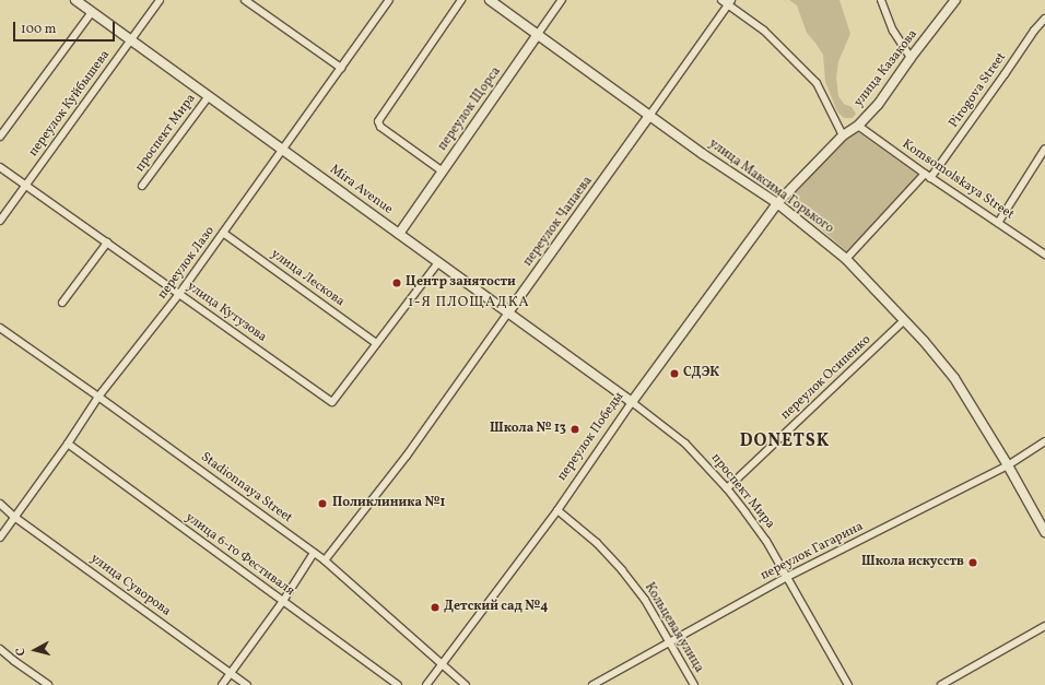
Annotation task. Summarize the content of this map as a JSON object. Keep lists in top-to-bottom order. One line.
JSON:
{"streets":{"main road":["улица Казакова","переулок Щорса","улица Максима Горького","Mira Avenue","переулок Чапаева","переулок Победы"],"street":["Pirogova Street","переулок Куйбышева","проспект Мира","Komsomolskaya Street","переулок Лазо","улица Лескова","улица Кутузова","переулок Осипенко","Stadionnaya Street","переулок Гагарина","улица 6-го Фестиваля","улица Суворова","Кольцевая улица"]},"crossings":[["улица Казакова","Komsomolskaya Street"],["улица Казакова","улица Максима Горького"],["улица Казакова","переулок Победы"],["Pirogova Street","Komsomolskaya Street"],["Pirogova Street","улица Максима Горького"],["переулок Куйбышева","Mira Avenue"],["переулок Куйбышева","улица Кутузова"],["переулок Щорса","улица Максима Горького"],["переулок Щорса","Mira Avenue"],["проспект Мира","Mira Avenue"],["проспект Мира","переулок Осипенко"],["проспект Мира","переулок Победы"],["проспект Мира","переулок Гагарина"],["улица Максима Горького","переулок Чапаева"],["улица Максима Горького","переулок Осипенко"],["улица Максима Горького","переулок Победы"],["улица Максима Горького","переулок Гагарина"],["Mira Avenue","переулок Чапаева"],["Mira Avenue","переулок Лазо"],["Mira Avenue","переулок Победы"],["переулок Чапаева","Stadionnaya Street"],["переулок Лазо","улица Лескова"],["переулок Лазо","улица Кутузова"],["переулок Лазо","Stadionnaya Street"],["переулок Лазо","улица 6-го Фестиваля"],["переулок Лазо","улица Суворова"],["улица Лескова","улица Кутузова"],["переулок Победы","Stadionnaya Street"],["переулок Победы","Кольцевая улица"],["переулок Гагарина","Кольцевая улица"]],"districts":["1-Я ПЛОЩАДКА","DONETSK"],"places":["Центр занятости","СДЭК","Школа № 13","Поликлиника №1","Школа искусств","Детский сад №4"],"scale_bar":"100 m","north":"left"}
